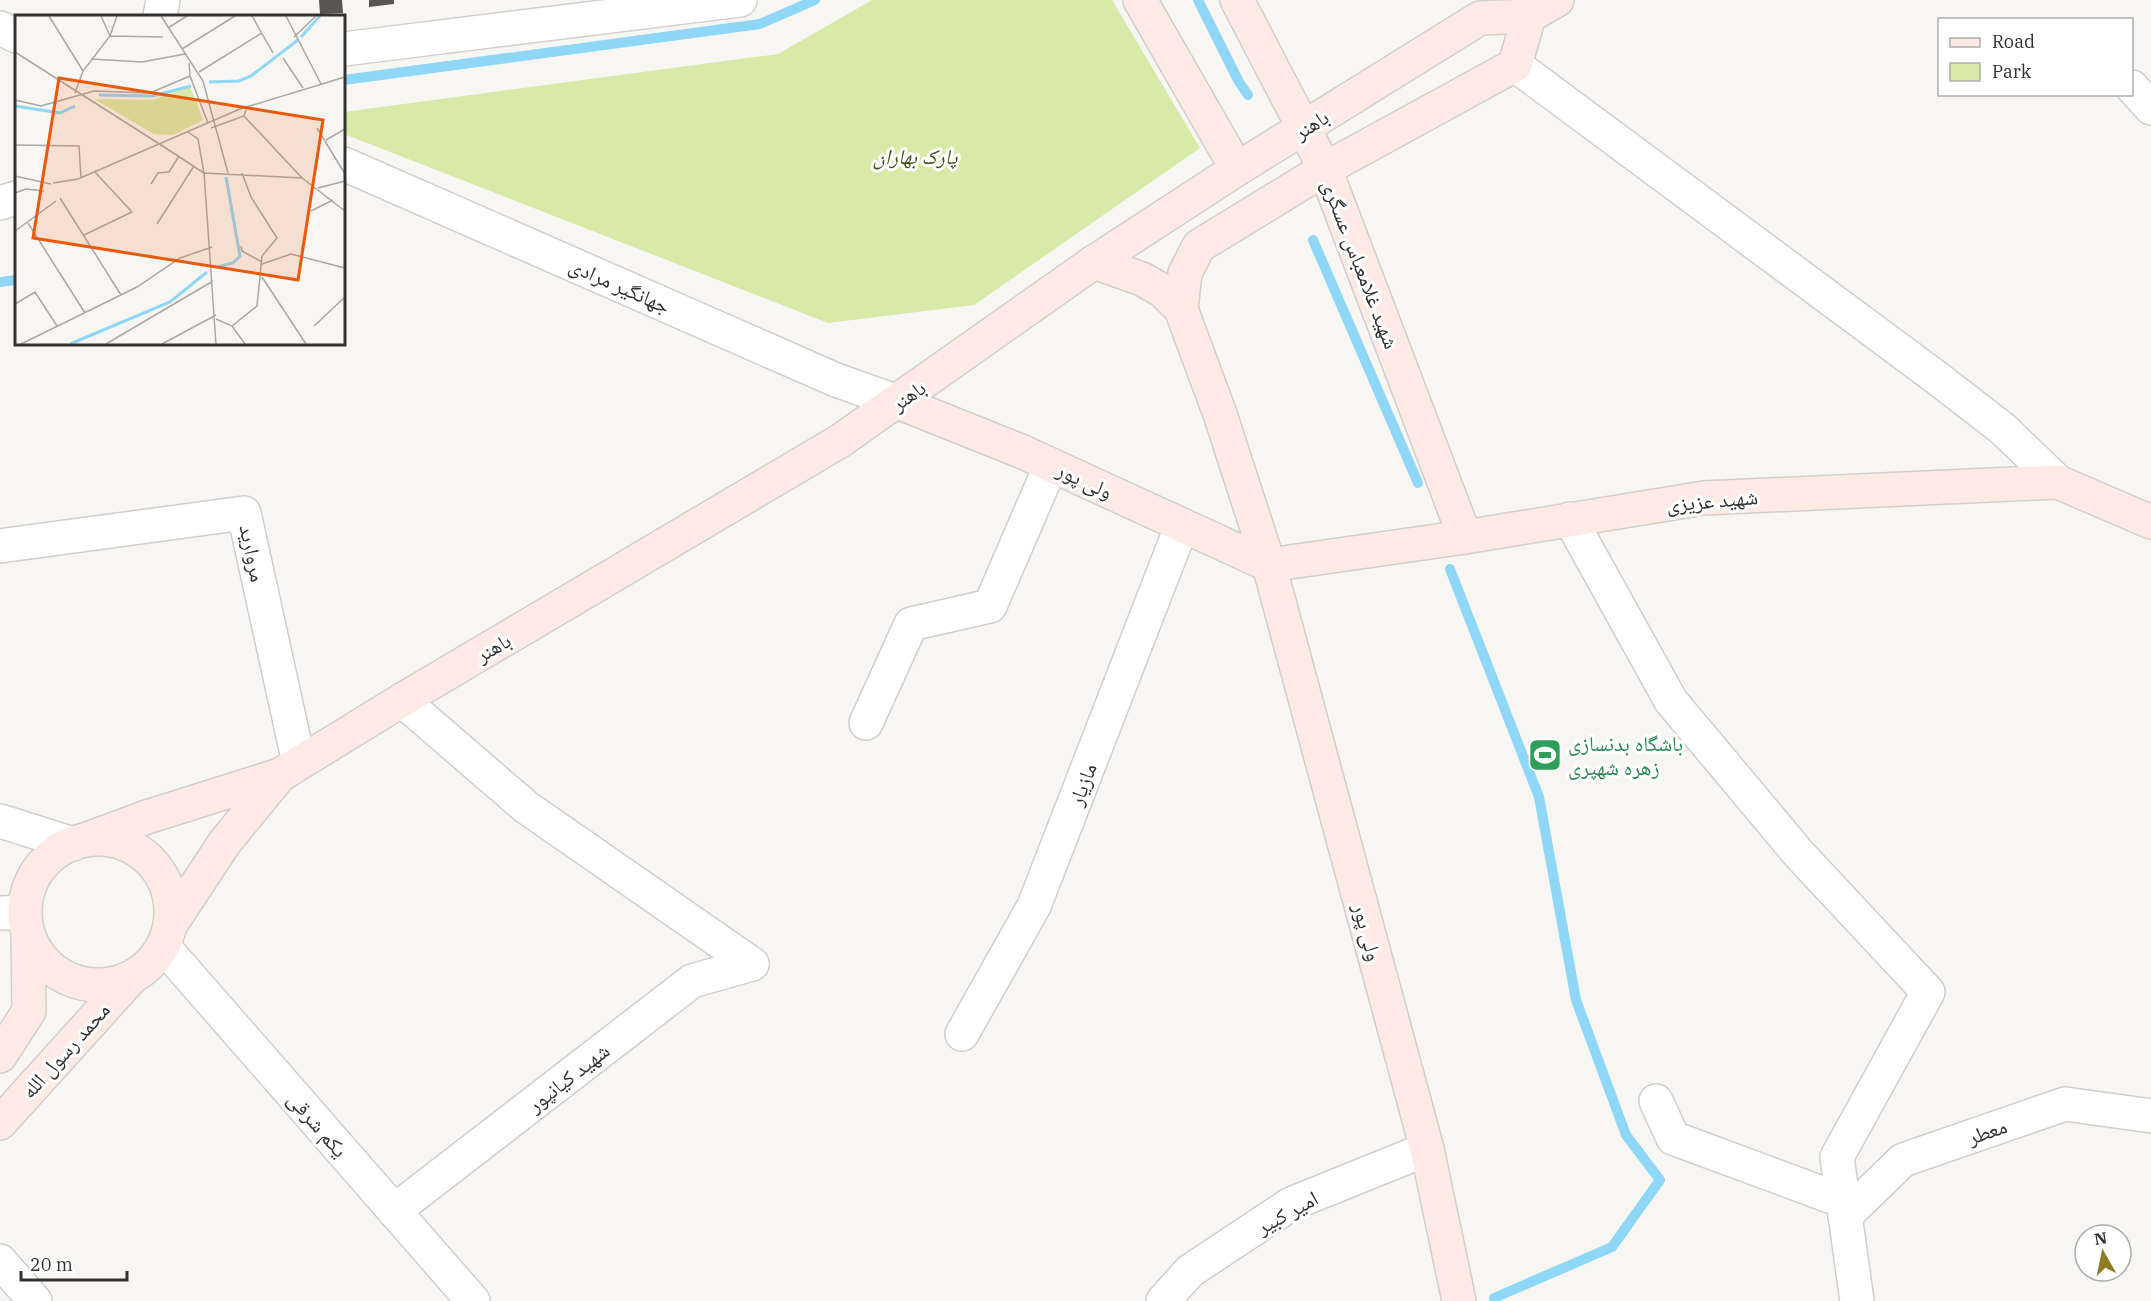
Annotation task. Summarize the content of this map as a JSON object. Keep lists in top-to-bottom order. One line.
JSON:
{"streets":{"main road":["باهنر","شهید غلامعباس عسگری","ولی پور","شهید عزیزی","محمد رسول الله"],"street":["جهانگیر مرادی","مروارید","مازیار","شهید کیانپور","یکم شرقی","معطر","امیر کبیر"]},"crossings":[["باهنر","شهید غلامعباس عسگری"],["باهنر","جهانگیر مرادی"],["باهنر","ولی پور"],["باهنر","مروارید"],["باهنر","محمد رسول الله"],["باهنر","شهید کیانپور"],["باهنر","یکم شرقی"],["شهید غلامعباس عسگری","شهید عزیزی"],["جهانگیر مرادی","ولی پور"],["ولی پور","شهید عزیزی"],["ولی پور","مازیار"],["ولی پور","امیر کبیر"],["محمد رسول الله","یکم شرقی"],["شهید کیانپور","یکم شرقی"]],"parks":["پارک بهاران"],"places":{"sports":["باشگاه بدنسازی زهره شهپری"]},"legend":["Road","Park"],"scale_bar":"20 m","north":"top"}
